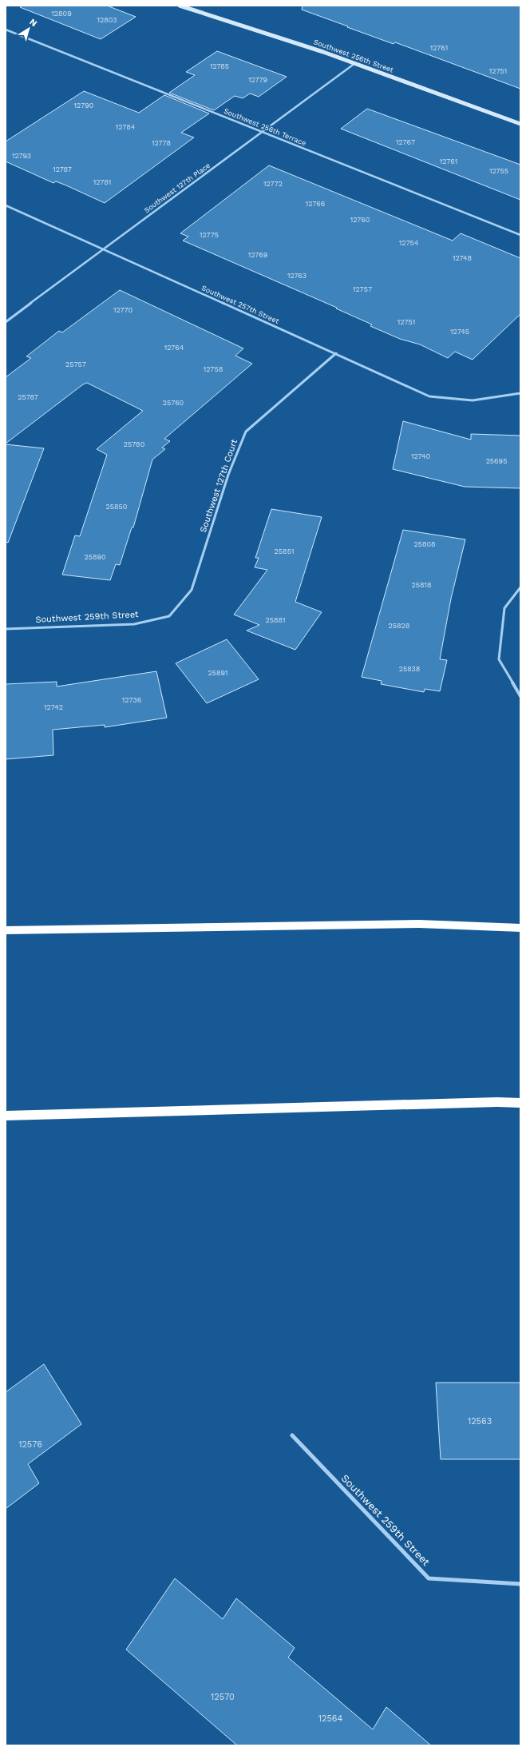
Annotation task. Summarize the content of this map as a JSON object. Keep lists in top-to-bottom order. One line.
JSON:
{"streets":{"street":["Southwest 256th Street","Southwest 256th Terrace","Southwest 127th Place","Southwest 257th Street","Southwest 127th Court","Southwest 259th Street"]},"crossings":[["Southwest 256th Street","Southwest 127th Place"],["Southwest 256th Terrace","Southwest 127th Place"],["Southwest 127th Place","Southwest 257th Street"],["Southwest 257th Street","Southwest 127th Court"],["Southwest 127th Court","Southwest 259th Street"]],"house_numbers":["12809","12803","12761","12785","12751","12779","12790","12784","12767","12778","12793","12761","12787","12755","12781","12772","12766","12760","12775","12754","12769","12748","12763","12757","12770","12751","12745","12764","25757","12758","25787","25760","25780","12740","25695","25850","25808","25851","25890","25818","25881","25828","25838","25891","12736","12742","12563","12576","12570","12564"],"north":"top right"}
